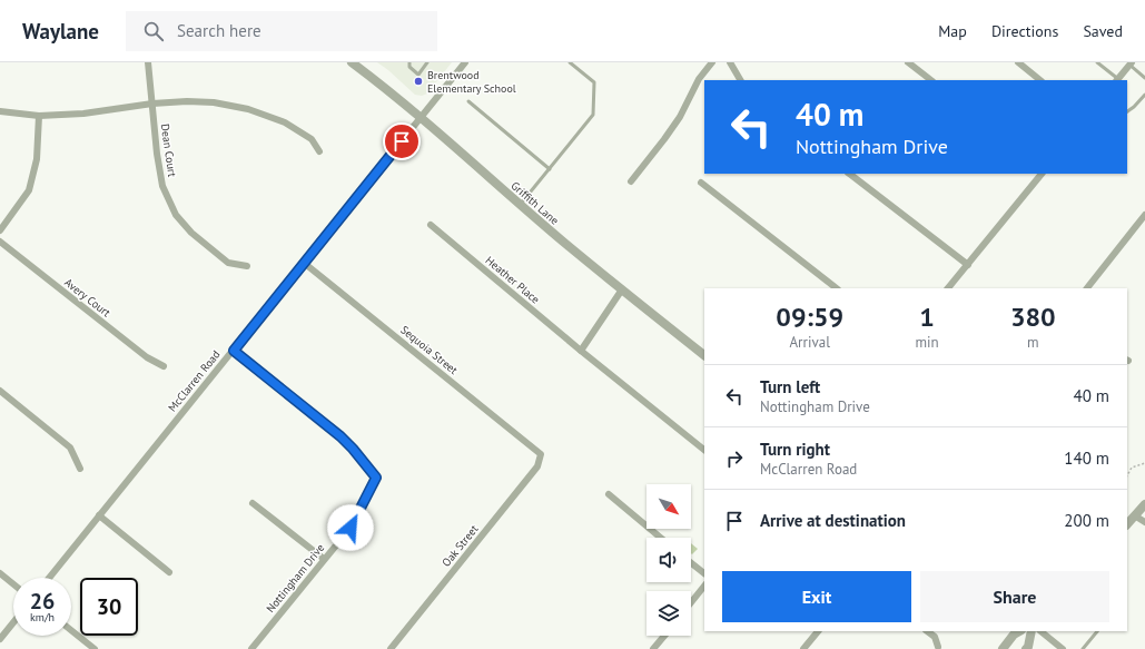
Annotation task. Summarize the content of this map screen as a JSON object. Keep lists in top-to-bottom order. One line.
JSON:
{"streets":{"street":["Dean Court","Griffith Lane","Heather Place","Avery Court","Sequoia Street","McClarren Road","Oak Street","Nottingham Drive"]},"crossings":[["Griffith Lane","McClarren Road"],["Sequoia Street","McClarren Road"],["Sequoia Street","Oak Street"],["McClarren Road","Nottingham Drive"]],"places":["Brentwood Elementary School"],"north":"bottom right","page":{"header":"Waylane","search":"Search here","nav":["Map","Directions","Saved"],"turn":["40 m","Nottingham Drive"],"eta":["09:59","Arrival","1","min","380","m"],"list":[{"name":"Turn left","note":"Nottingham Drive","value":"40 m"},{"name":"Turn right","note":"McClarren Road","value":"140 m"},{"name":"Arrive at destination","value":"200 m"}],"buttons":["Exit","Share"],"speed":"26 km/h","limit":"30"}}
